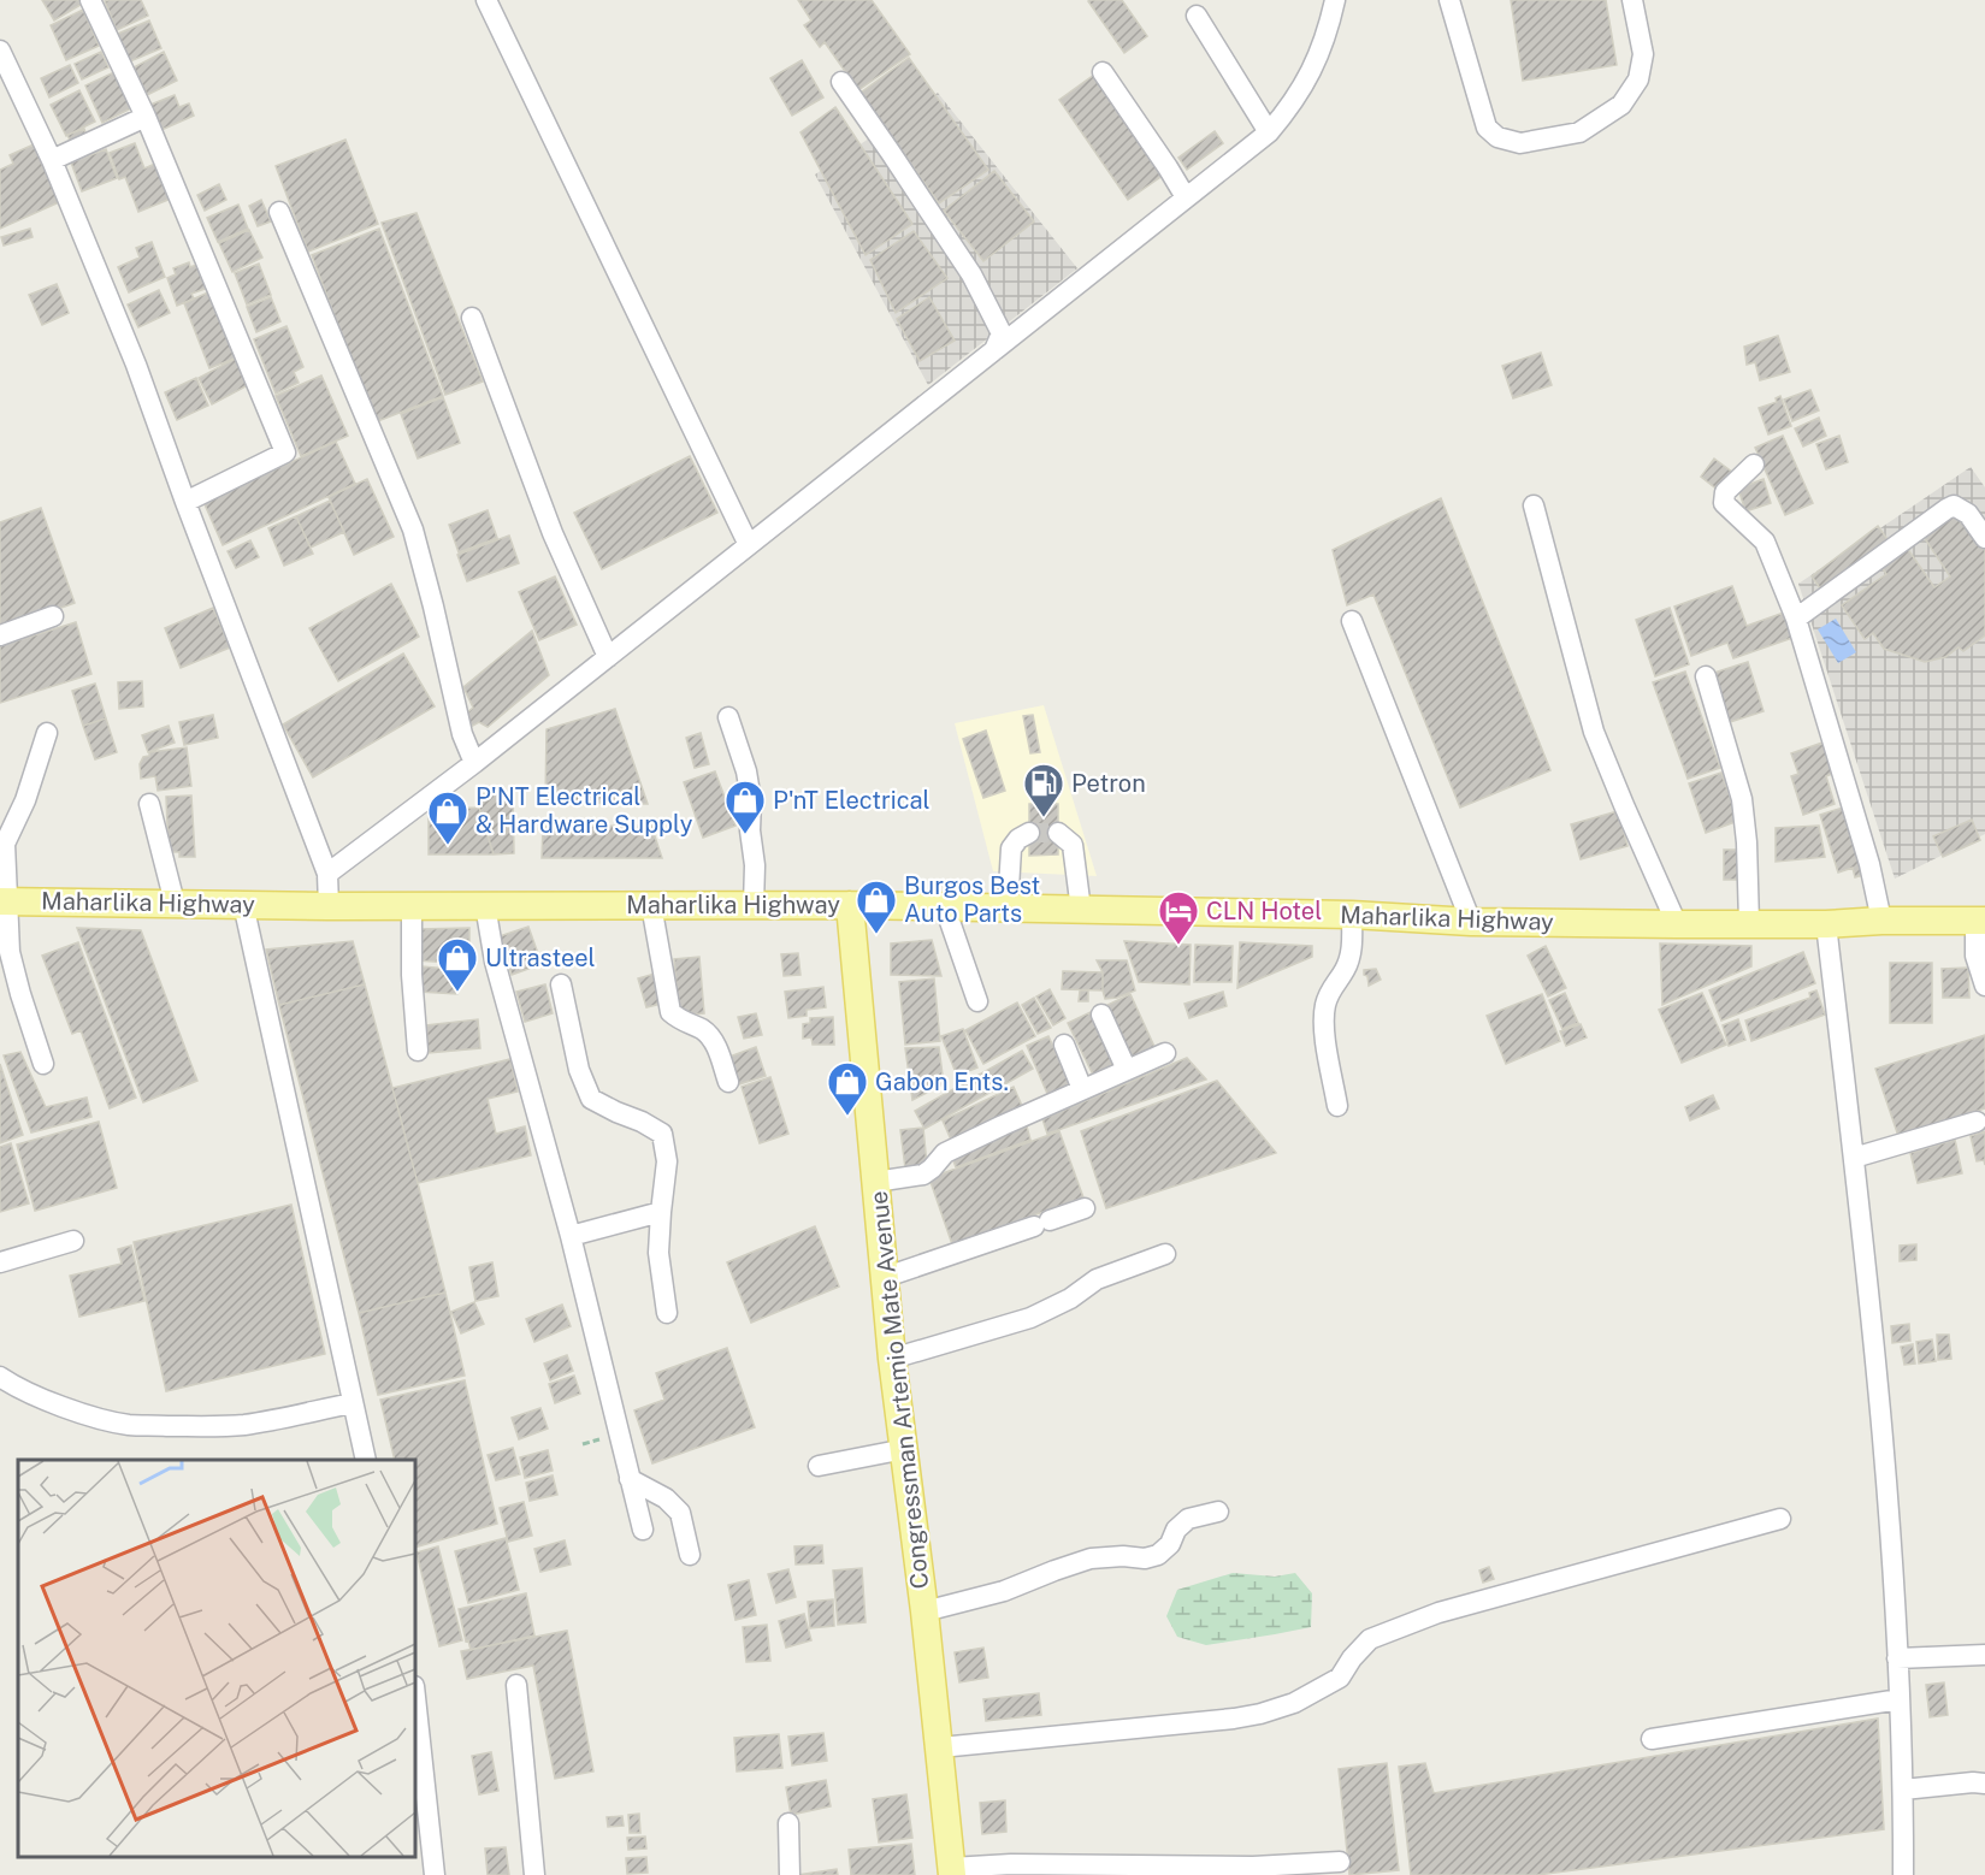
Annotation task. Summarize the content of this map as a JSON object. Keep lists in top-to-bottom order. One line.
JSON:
{"streets":{"main road":["Maharlika Highway","Congressman Artemio Mate Avenue"]},"crossings":[["Maharlika Highway","Congressman Artemio Mate Avenue"]],"places":{"fuel station":["Petron"],"shop":["P'nT Electrical","P'NT Electrical & Hardware Supply","Burgos Best Auto Parts","Ultrasteel","Gabon Ents."],"hotel":["CLN Hotel"]}}
